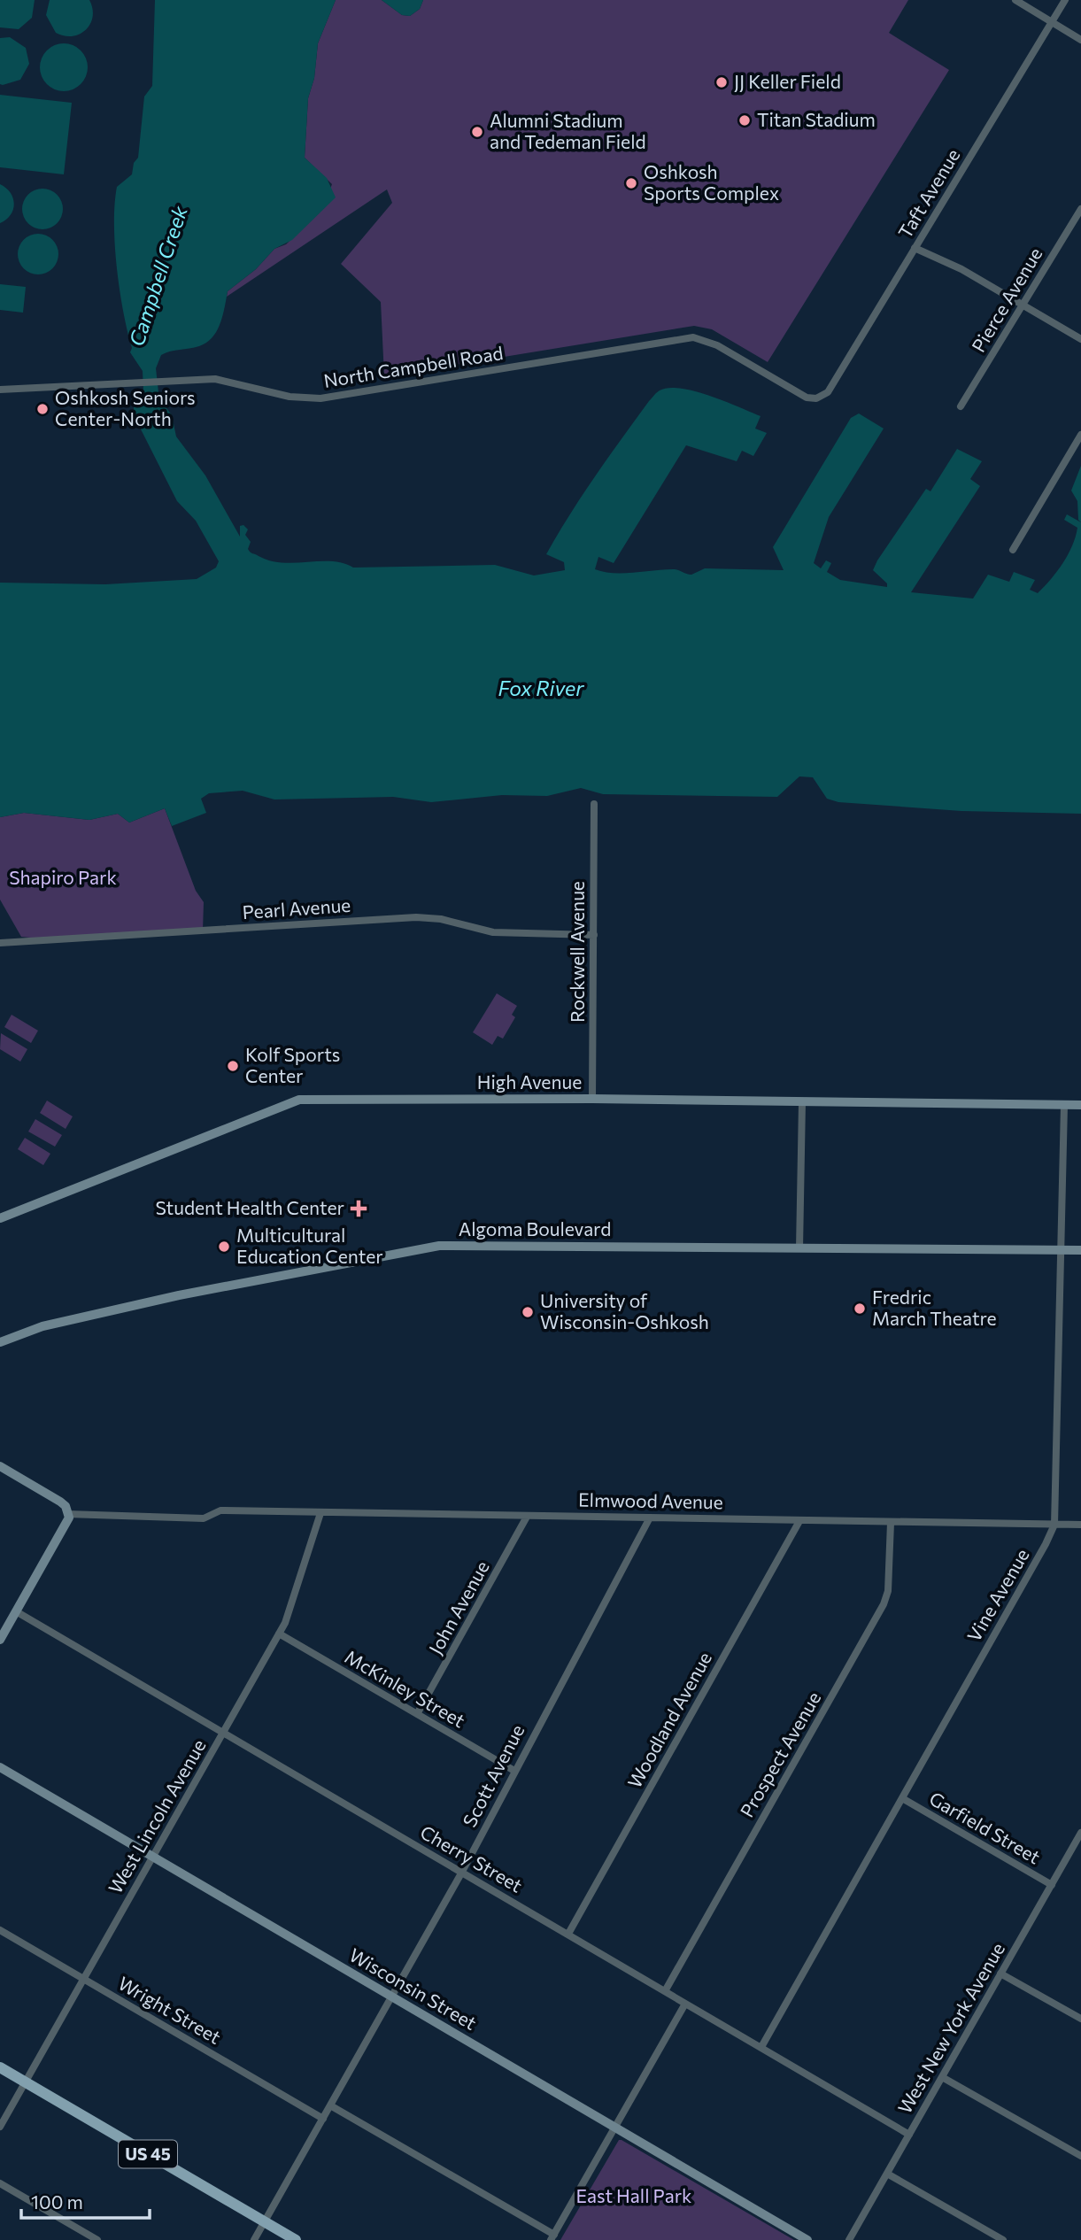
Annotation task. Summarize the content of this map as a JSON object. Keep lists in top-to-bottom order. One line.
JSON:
{"streets":{"main road":["High Avenue","Algoma Boulevard","Wisconsin Street","US 45"],"street":["Taft Avenue","Pierce Avenue","North Campbell Road","Pearl Avenue","Rockwell Avenue","Elmwood Avenue","Vine Avenue","John Avenue","McKinley Street","Woodland Avenue","Prospect Avenue","Scott Avenue","West Lincoln Avenue","Garfield Street","Cherry Street","Wright Street","West New York Avenue"]},"crossings":[["Taft Avenue","North Campbell Road"],["Pearl Avenue","Rockwell Avenue"],["Rockwell Avenue","High Avenue"],["High Avenue","Vine Avenue"],["Algoma Boulevard","Vine Avenue"],["Elmwood Avenue","Vine Avenue"],["Elmwood Avenue","John Avenue"],["Elmwood Avenue","Woodland Avenue"],["Elmwood Avenue","Prospect Avenue"],["Elmwood Avenue","Scott Avenue"],["Elmwood Avenue","West Lincoln Avenue"],["Vine Avenue","Garfield Street"],["Vine Avenue","Cherry Street"],["John Avenue","McKinley Street"],["McKinley Street","Scott Avenue"],["McKinley Street","West Lincoln Avenue"],["Woodland Avenue","Cherry Street"],["Prospect Avenue","Cherry Street"],["Scott Avenue","Cherry Street"],["Scott Avenue","Wisconsin Street"],["Scott Avenue","Wright Street"],["Scott Avenue","US 45"],["West Lincoln Avenue","Cherry Street"],["West Lincoln Avenue","Wisconsin Street"],["West Lincoln Avenue","Wright Street"],["West Lincoln Avenue","US 45"],["Garfield Street","West New York Avenue"],["Cherry Street","West New York Avenue"]],"water":["Campbell Creek","Fox River"],"parks":["Shapiro Park","East Hall Park"],"places":{"other":["JJ Keller Field","Titan Stadium","Alumni Stadium and Tedeman Field","Oshkosh Sports Complex","Oshkosh Seniors Center-North","Kolf Sports Center","Multicultural Education Center","Fredric March Theatre","University of Wisconsin-Oshkosh"],"health":["Student Health Center"]},"scale_bar":"100 m"}
